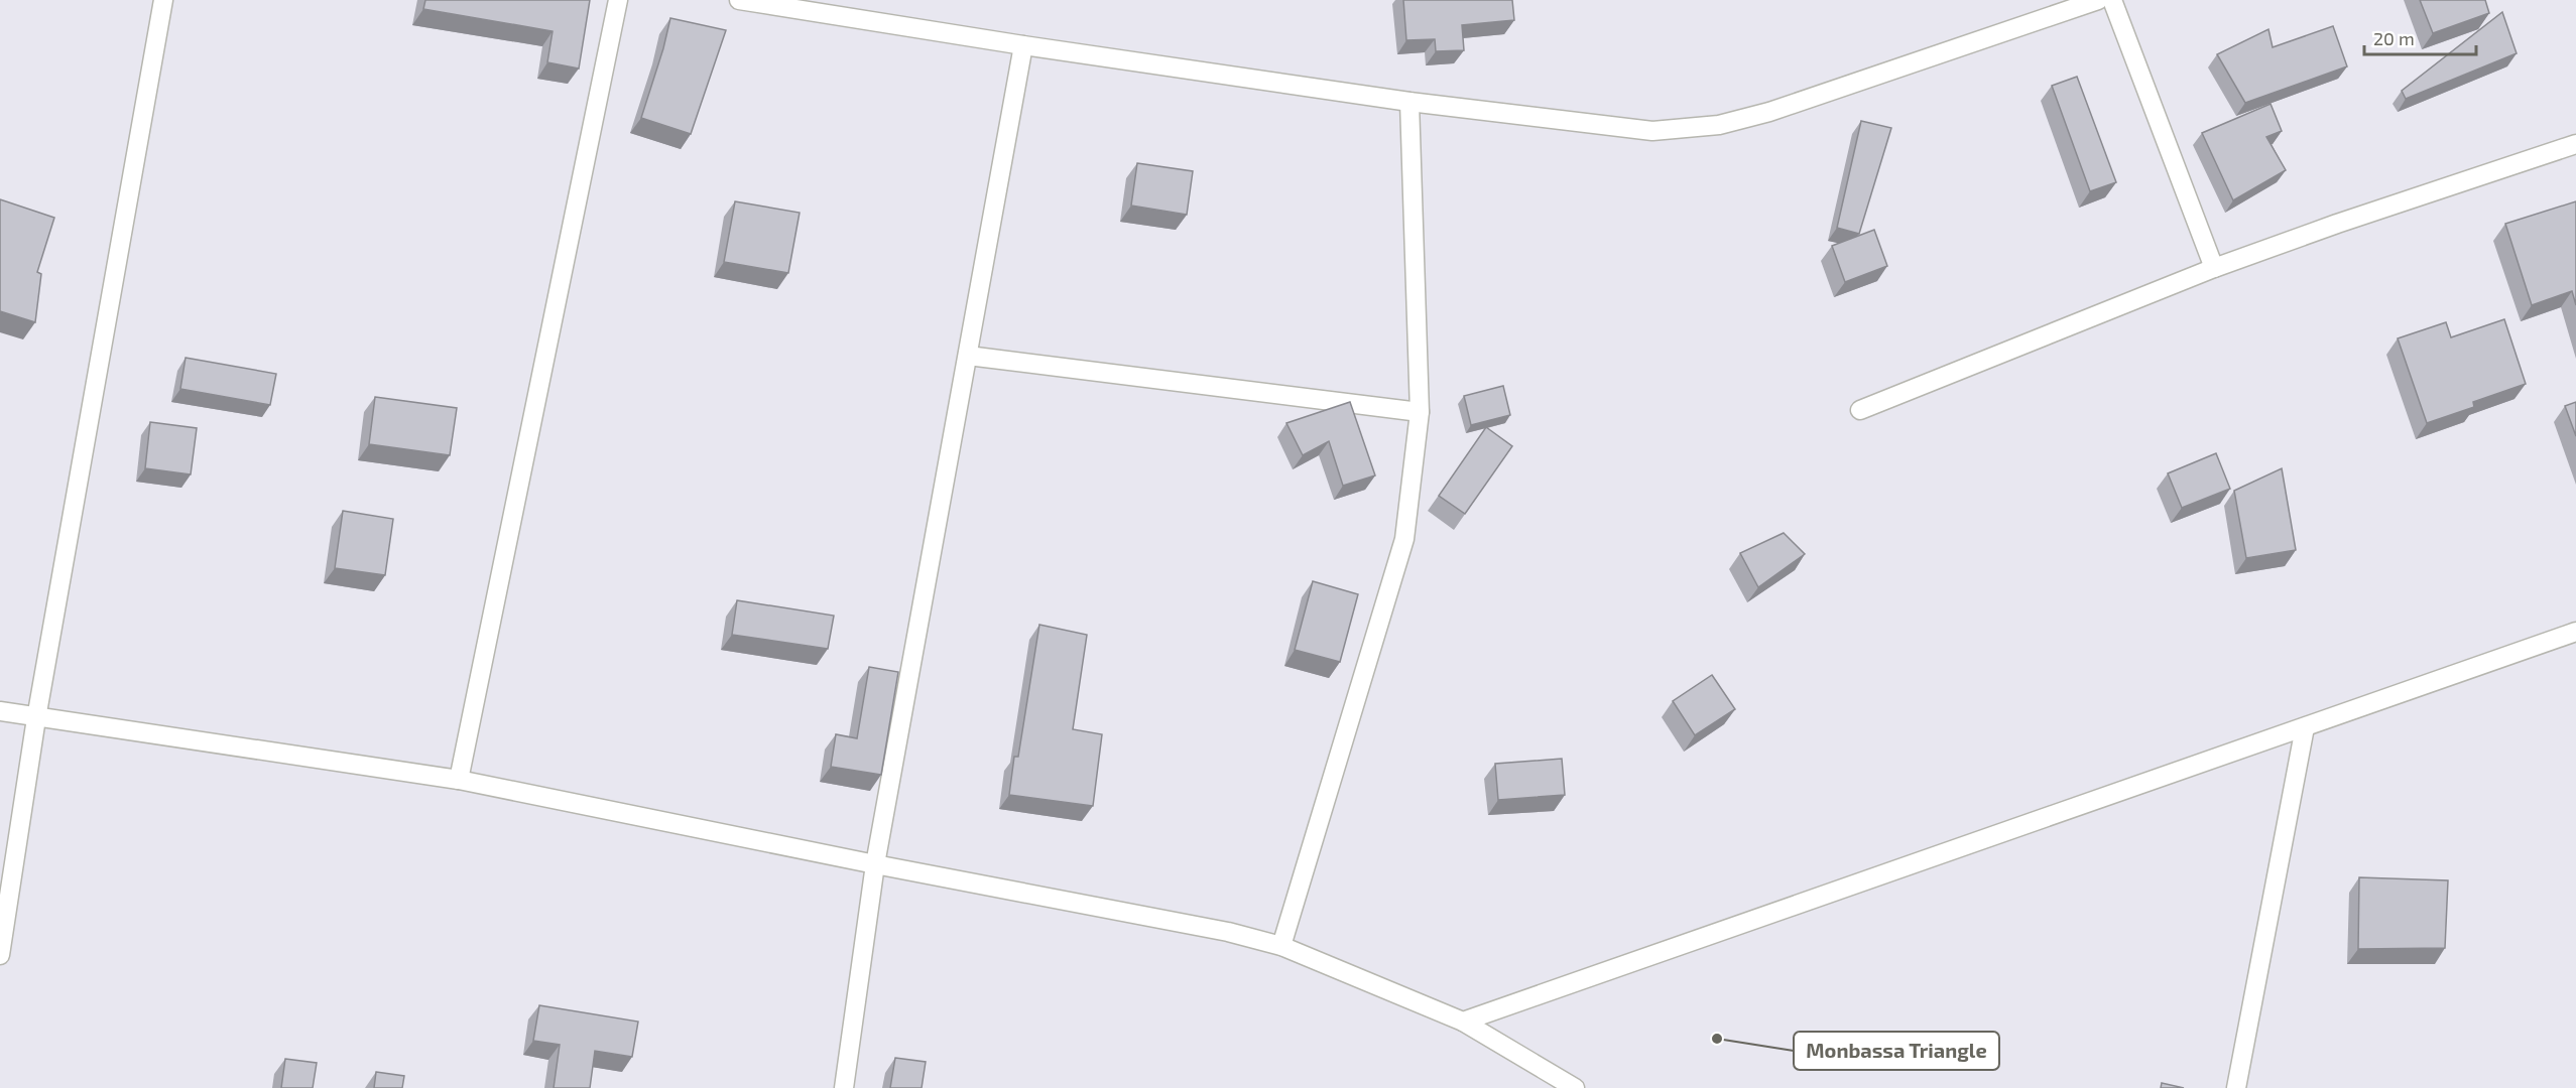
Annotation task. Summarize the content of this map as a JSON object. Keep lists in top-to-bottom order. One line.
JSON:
{"places":["Monbassa Triangle"],"scale_bar":"20 m"}
